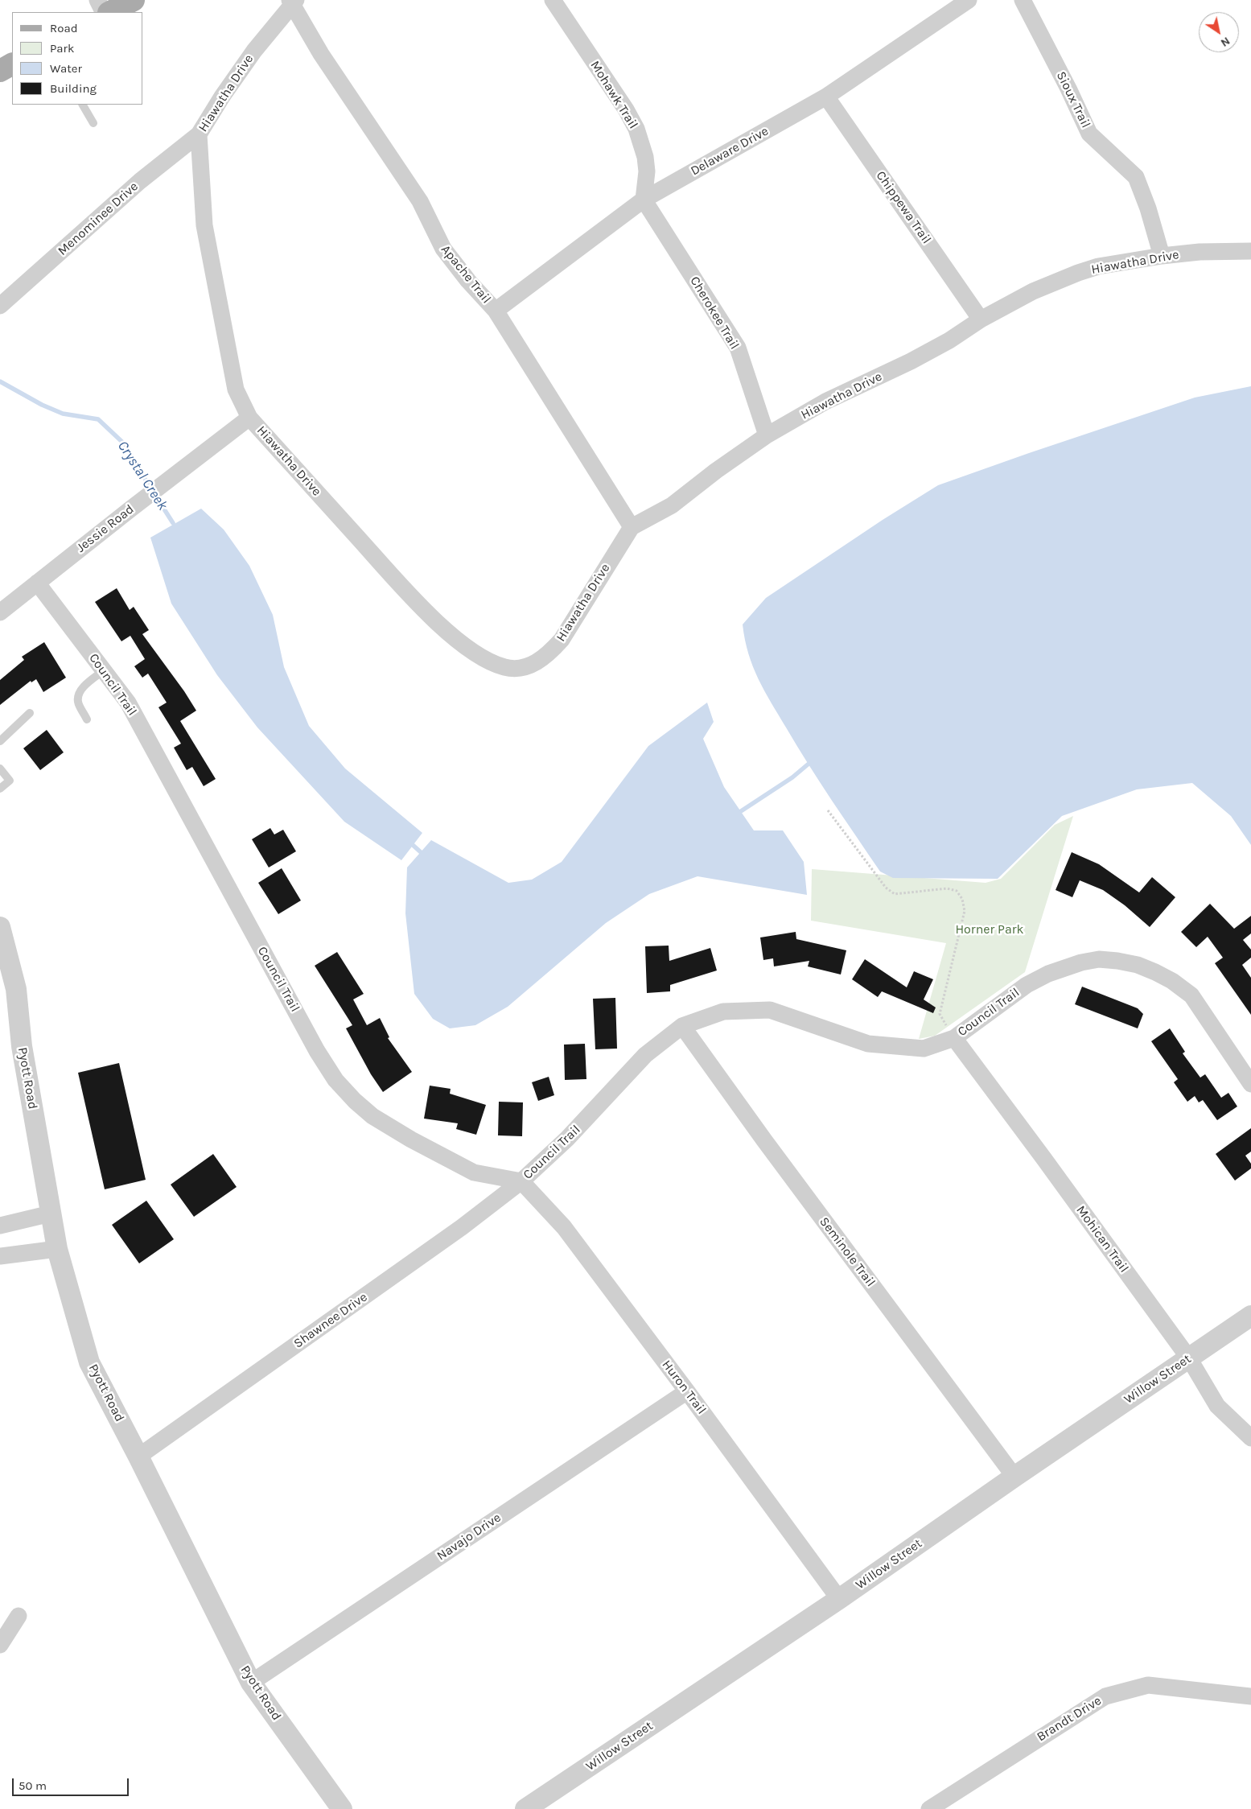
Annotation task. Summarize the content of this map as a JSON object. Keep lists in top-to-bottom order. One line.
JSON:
{"streets":{"street":["Hiawatha Drive","Mohawk Trail","Sioux Trail","Delaware Drive","Chippewa Trail","Menominee Drive","Apache Trail","Cherokee Trail","Jessie Road","Council Trail","Pyott Road","Mohican Trail","Seminole Trail","Shawnee Drive","Willow Street","Huron Trail","Navajo Drive","Brandt Drive"]},"crossings":[["Hiawatha Drive","Sioux Trail"],["Hiawatha Drive","Chippewa Trail"],["Hiawatha Drive","Menominee Drive"],["Hiawatha Drive","Apache Trail"],["Hiawatha Drive","Cherokee Trail"],["Hiawatha Drive","Jessie Road"],["Mohawk Trail","Delaware Drive"],["Mohawk Trail","Cherokee Trail"],["Delaware Drive","Chippewa Trail"],["Delaware Drive","Apache Trail"],["Delaware Drive","Cherokee Trail"],["Jessie Road","Council Trail"],["Council Trail","Mohican Trail"],["Council Trail","Seminole Trail"],["Council Trail","Shawnee Drive"],["Council Trail","Huron Trail"],["Pyott Road","Shawnee Drive"],["Pyott Road","Navajo Drive"],["Mohican Trail","Willow Street"],["Seminole Trail","Willow Street"],["Shawnee Drive","Huron Trail"],["Willow Street","Huron Trail"],["Huron Trail","Navajo Drive"]],"water":["Crystal Creek"],"parks":["Horner Park"],"legend":["Road","Park","Water","Building"],"scale_bar":"50 m","north":"bottom right"}
